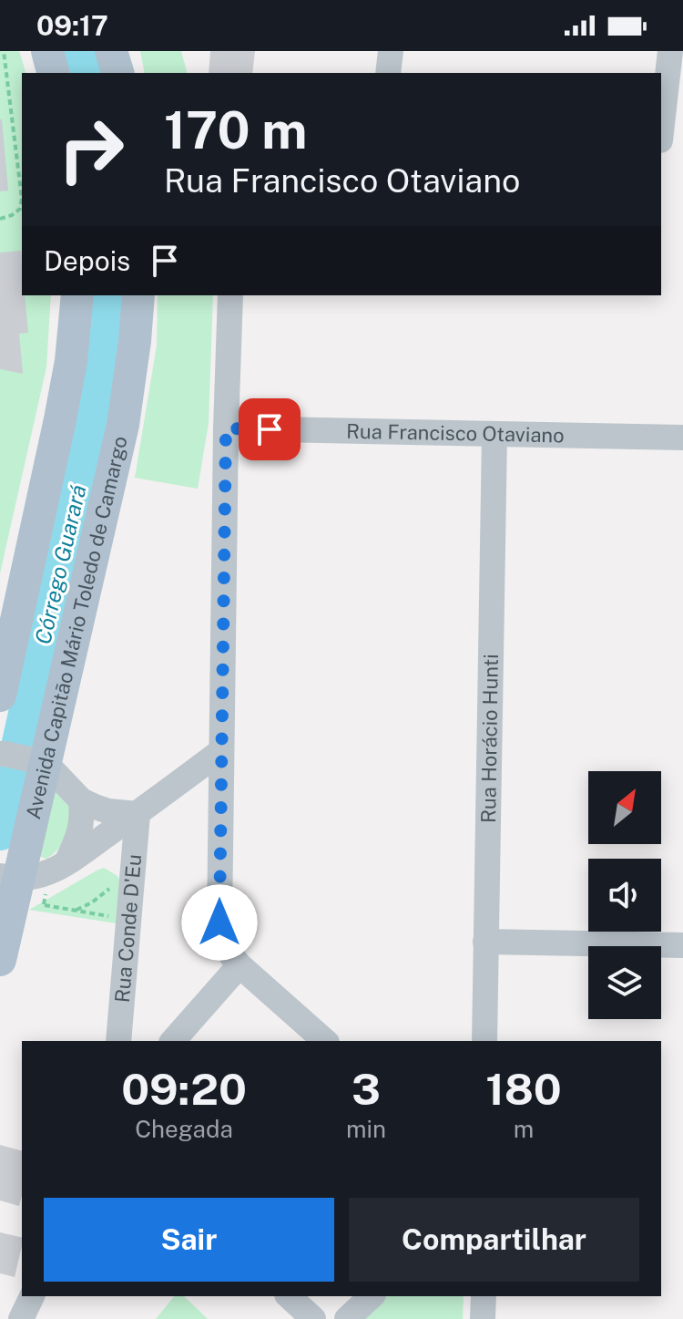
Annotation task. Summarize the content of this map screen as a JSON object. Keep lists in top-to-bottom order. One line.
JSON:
{"streets":{"main road":["Avenida Capitão Mário Toledo de Camargo"],"street":["Rua Francisco Otaviano","Rua Horácio Hunti","Rua Conde D'Eu"]},"crossings":[["Rua Francisco Otaviano","Rua Horácio Hunti"]],"water":["Córrego Guarará"],"north":"top right","page":{"status":"09:17","turn":["170 m","Rua Francisco Otaviano"],"then":"Depois","eta":["09:20","Chegada","3","min","180","m"],"buttons":["Sair","Compartilhar"]}}
